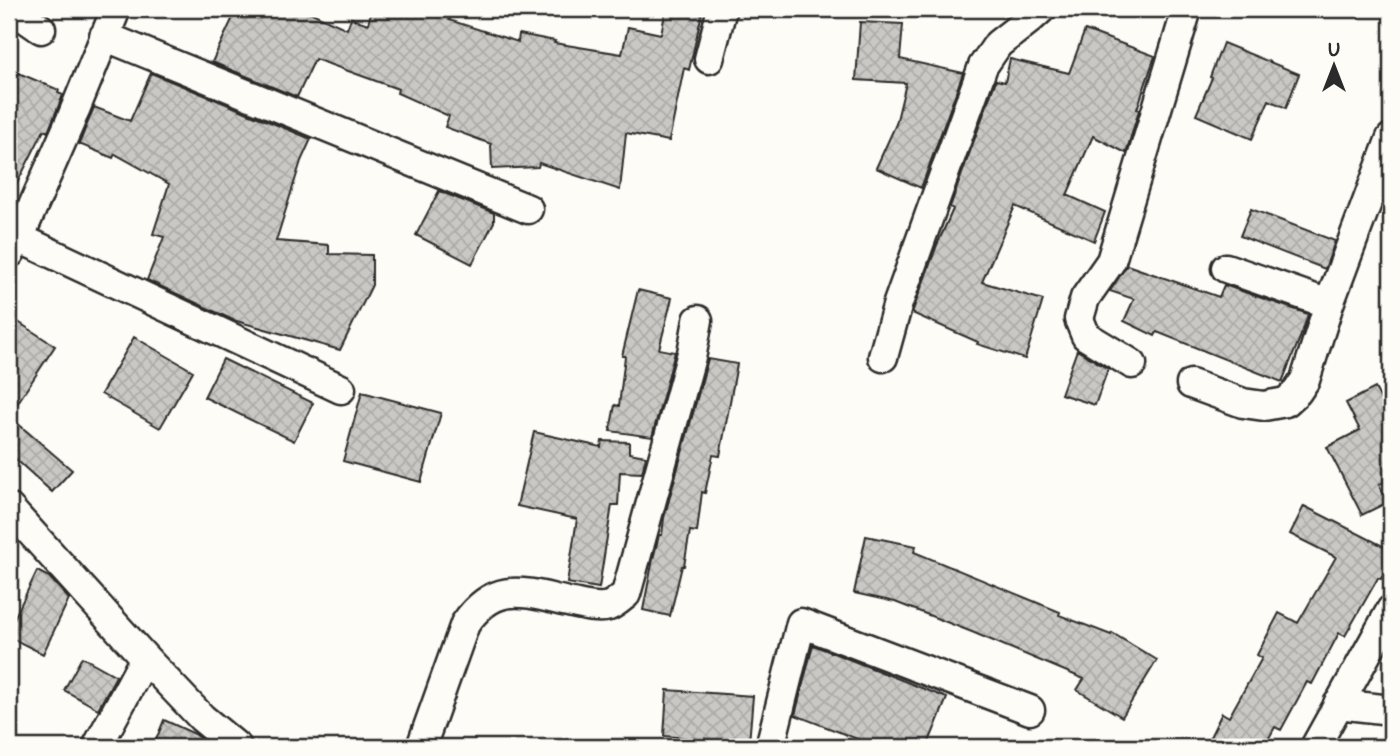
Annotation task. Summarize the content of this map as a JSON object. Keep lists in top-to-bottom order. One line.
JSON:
{"north":"top"}
